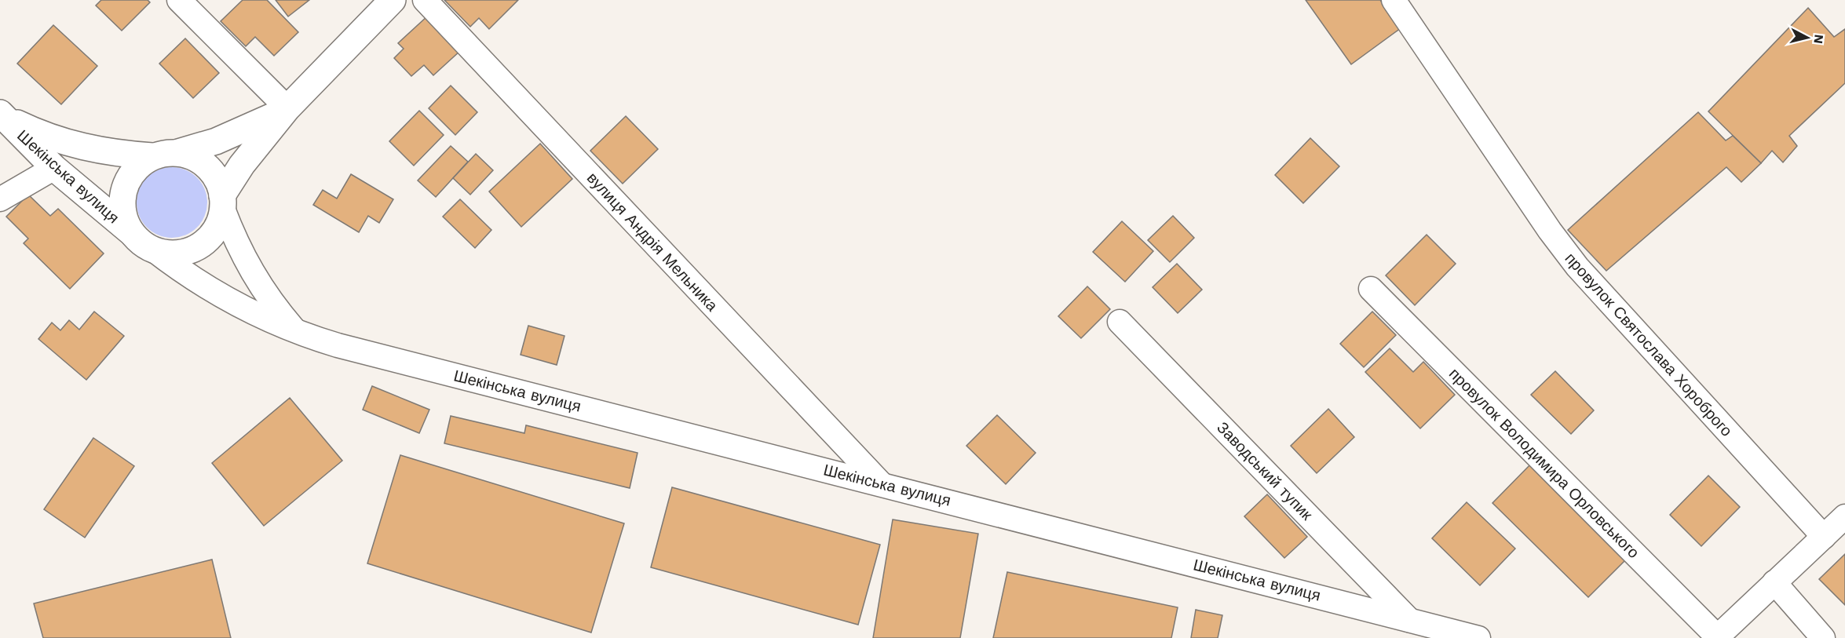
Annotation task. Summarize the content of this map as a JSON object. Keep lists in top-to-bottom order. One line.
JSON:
{"streets":{"main road":["Шекінська вулиця"],"street":["вулиця Андрія Мельника","провулок Святослава Хороброго","провулок Володимира Орловського","Заводський тупик"]},"crossings":[["Шекінська вулиця","вулиця Андрія Мельника"],["Шекінська вулиця","Заводський тупик"]],"north":"right"}
